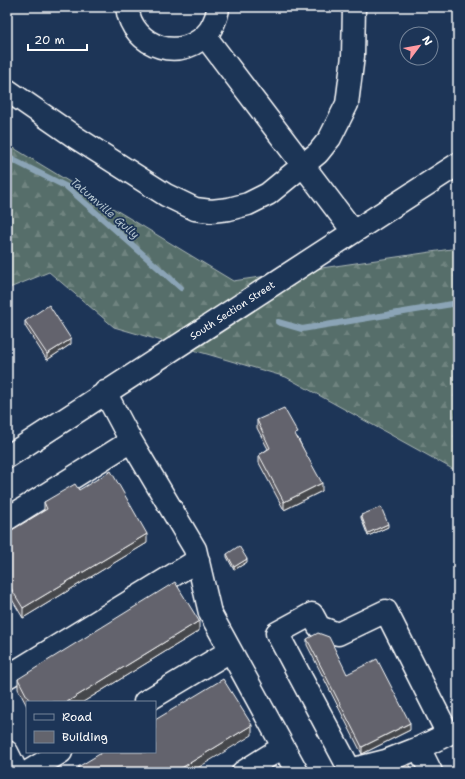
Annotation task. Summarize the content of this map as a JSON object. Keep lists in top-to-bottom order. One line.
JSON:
{"streets":{"street":["South Section Street"]},"water":["Tatumville Gully"],"legend":["Road","Building"],"scale_bar":"20 m","north":"top right"}
